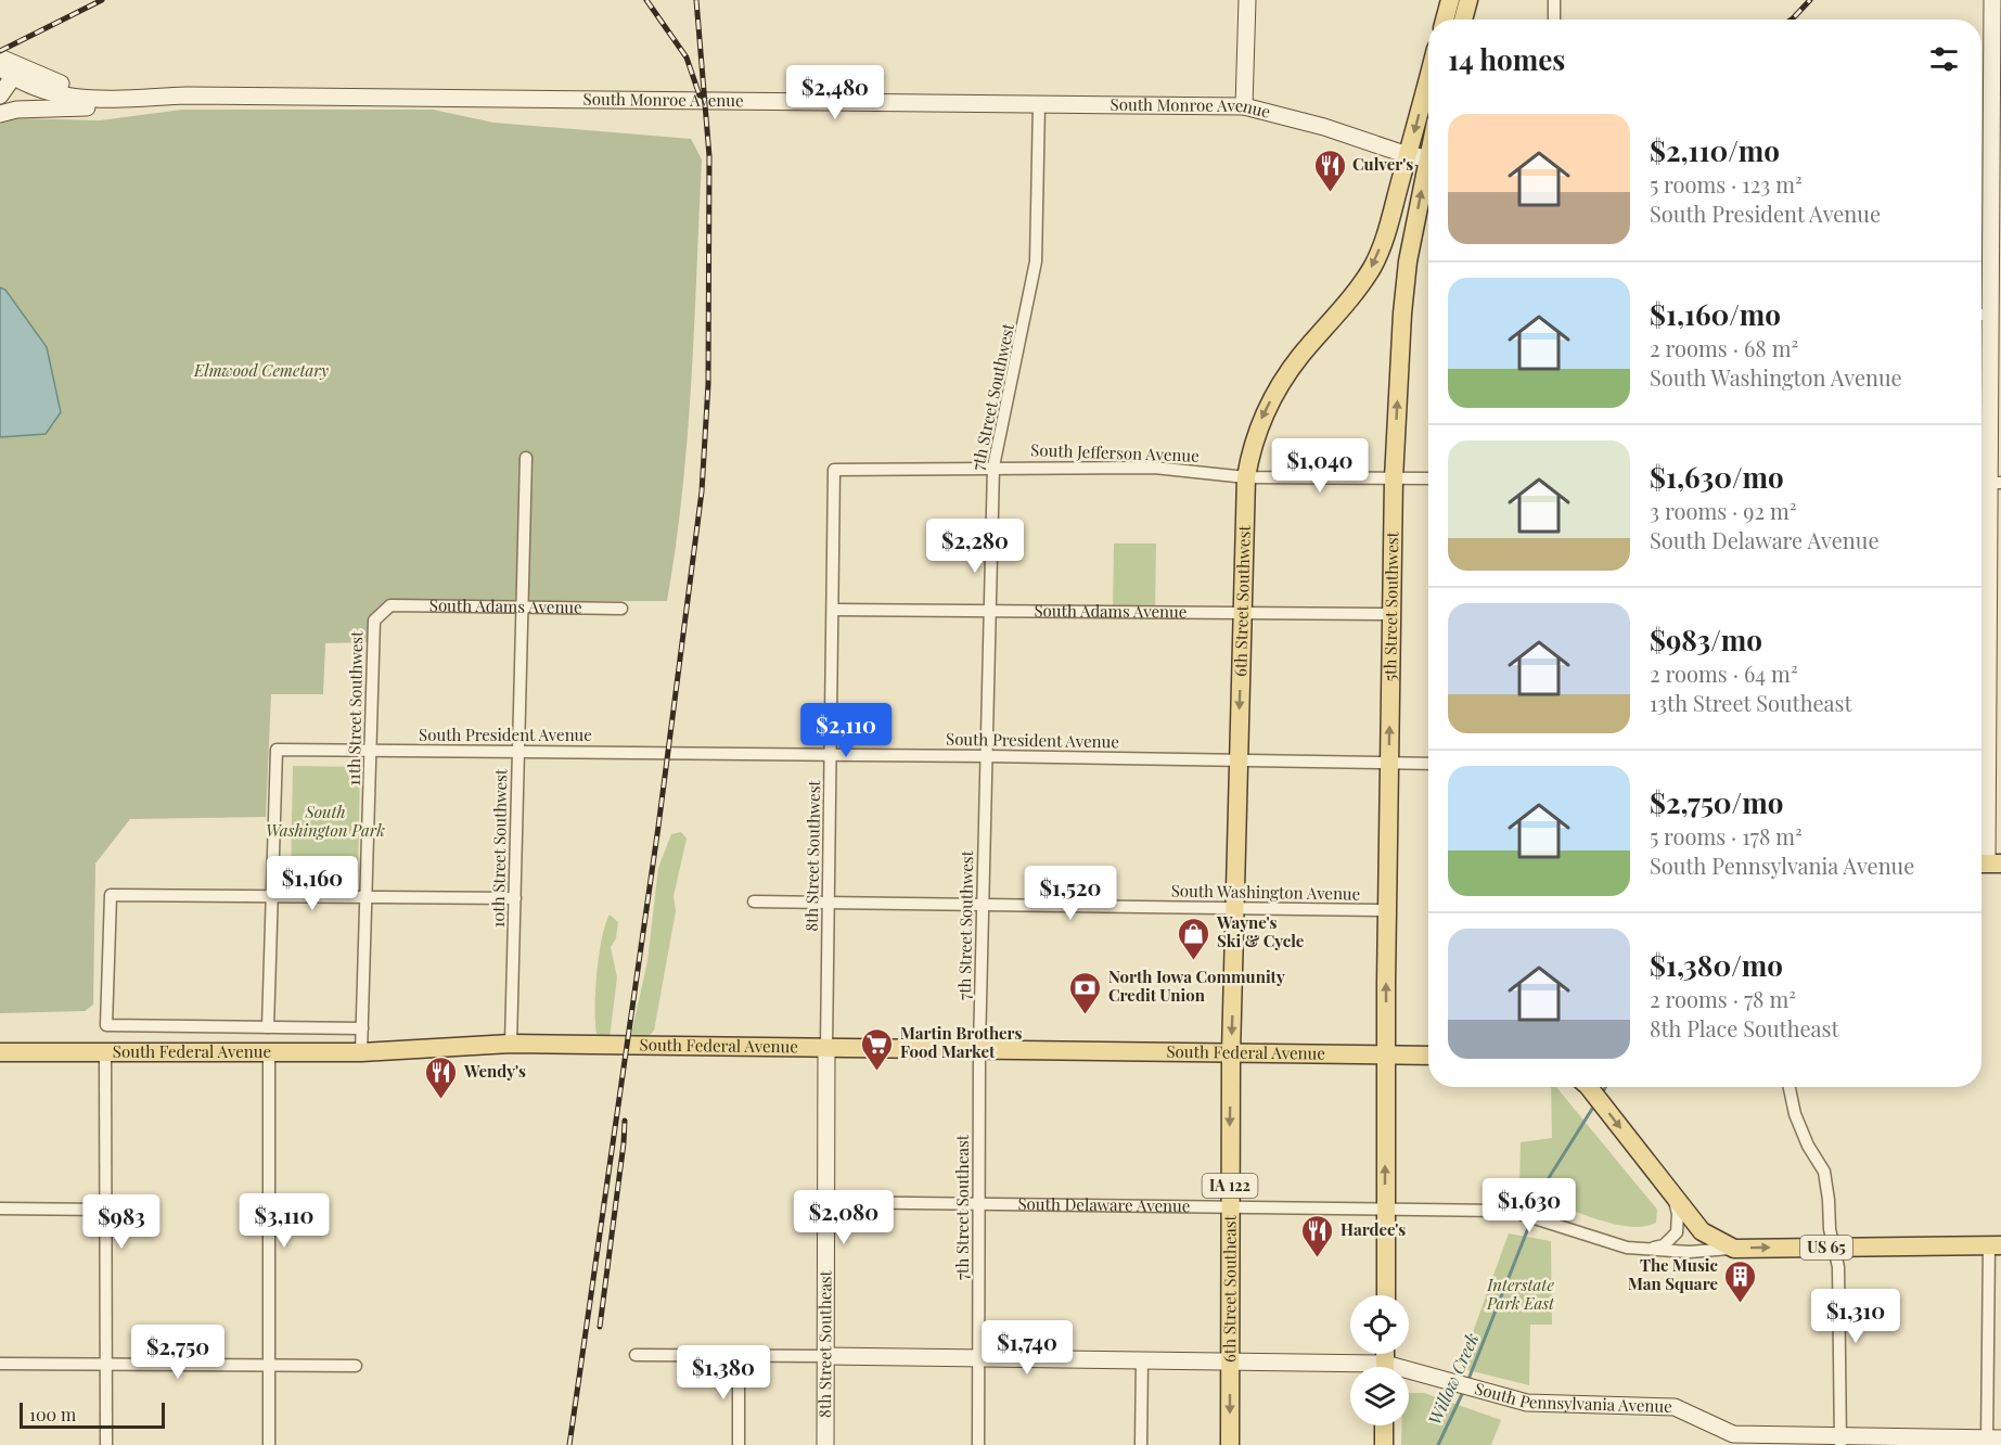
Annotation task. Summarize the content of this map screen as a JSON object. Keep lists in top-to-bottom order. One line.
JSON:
{"streets":{"main road":["South Monroe Avenue","6th Street Southwest","5th Street Southwest","South Federal Avenue","IA 122","South Delaware Avenue","US 65","6th Street Southeast","8th Street Southeast","South Pennsylvania Avenue"],"street":["7th Street Southwest","South Jefferson Avenue","South Adams Avenue","11th Street Southwest","South President Avenue","10th Street Southwest","8th Street Southwest","South Washington Avenue","7th Street Southeast"]},"crossings":[["South Monroe Avenue","7th Street Southwest"],["South Monroe Avenue","6th Street Southwest"],["7th Street Southwest","South Jefferson Avenue"],["7th Street Southwest","South Adams Avenue"],["7th Street Southwest","South President Avenue"],["7th Street Southwest","South Washington Avenue"],["7th Street Southwest","South Federal Avenue"],["7th Street Southwest","7th Street Southeast"],["South Jefferson Avenue","6th Street Southwest"],["South Jefferson Avenue","5th Street Southwest"],["South Jefferson Avenue","8th Street Southwest"],["6th Street Southwest","South Adams Avenue"],["6th Street Southwest","South President Avenue"],["6th Street Southwest","South Washington Avenue"],["6th Street Southwest","South Federal Avenue"],["6th Street Southwest","6th Street Southeast"],["South Adams Avenue","5th Street Southwest"],["South Adams Avenue","11th Street Southwest"],["South Adams Avenue","10th Street Southwest"],["South Adams Avenue","8th Street Southwest"],["5th Street Southwest","South President Avenue"],["5th Street Southwest","South Washington Avenue"],["5th Street Southwest","South Federal Avenue"],["5th Street Southwest","South Delaware Avenue"],["11th Street Southwest","South President Avenue"],["11th Street Southwest","South Federal Avenue"],["South President Avenue","10th Street Southwest"],["South President Avenue","8th Street Southwest"],["10th Street Southwest","South Federal Avenue"],["8th Street Southwest","South Washington Avenue"],["8th Street Southwest","South Federal Avenue"],["8th Street Southwest","8th Street Southeast"],["South Federal Avenue","7th Street Southeast"],["South Federal Avenue","6th Street Southeast"],["South Federal Avenue","8th Street Southeast"],["South Delaware Avenue","7th Street Southeast"],["South Delaware Avenue","US 65"],["South Delaware Avenue","6th Street Southeast"],["South Delaware Avenue","8th Street Southeast"],["7th Street Southeast","South Pennsylvania Avenue"],["6th Street Southeast","South Pennsylvania Avenue"],["8th Street Southeast","South Pennsylvania Avenue"]],"one_way":["6th Street Southwest","5th Street Southwest","6th Street Southeast"],"water":["Willow Creek"],"parks":["Elmwood Cemetary","South Washington Park","Interstate Park East"],"places":{"restaurant":["Culver's","Wendy's","Hardee's"],"shop":["Wayne's Ski & Cycle"],"bank":["North Iowa Community Credit Union"],"supermarket":["Martin Brothers Food Market"],"building":["The Music Man Square"]},"scale_bar":"100 m","page":{"heading":"14 homes","price":["$2,480","$1,040","$2,280","$2,110","$1,160","$1,520","$1,630","$2,080","$3,110","$983","$1,310","$1,740","$2,750","$1,380"],"list":[{"name":"$2,110/mo","note":"5 rooms · 123 m² · South President Avenue"},{"name":"$1,160/mo","note":"2 rooms · 68 m² · South Washington Avenue"},{"name":"$1,630/mo","note":"3 rooms · 92 m² · South Delaware Avenue"},{"name":"$983/mo","note":"2 rooms · 64 m² · 13th Street Southeast"},{"name":"$2,750/mo","note":"5 rooms · 178 m² · South Pennsylvania Avenue"},{"name":"$1,380/mo","note":"2 rooms · 78 m² · 8th Place Southeast"}],"scale":"100 m"}}
